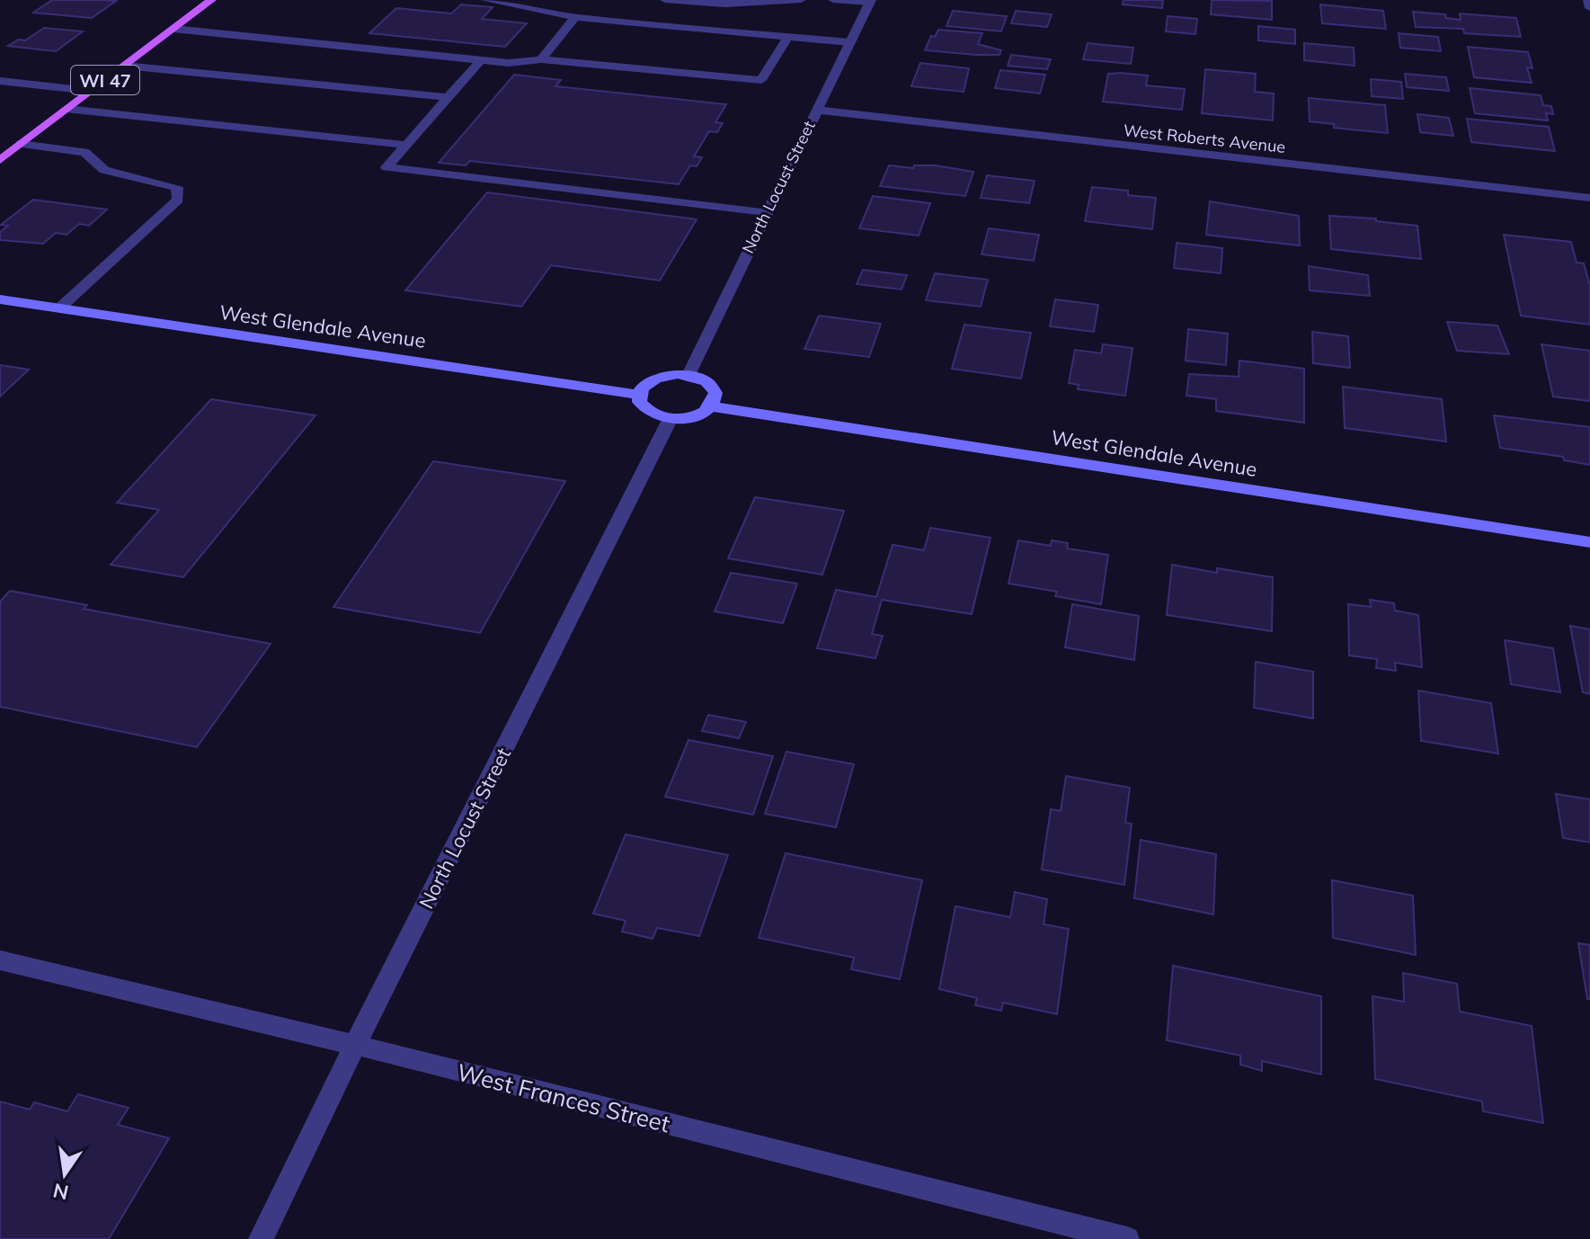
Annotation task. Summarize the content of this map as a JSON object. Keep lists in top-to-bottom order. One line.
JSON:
{"streets":{"main road":["WI 47"],"street":["West Roberts Avenue","North Locust Street","West Glendale Avenue","West Frances Street"]},"crossings":[["West Roberts Avenue","North Locust Street"],["North Locust Street","West Frances Street"]],"north":"bottom"}
